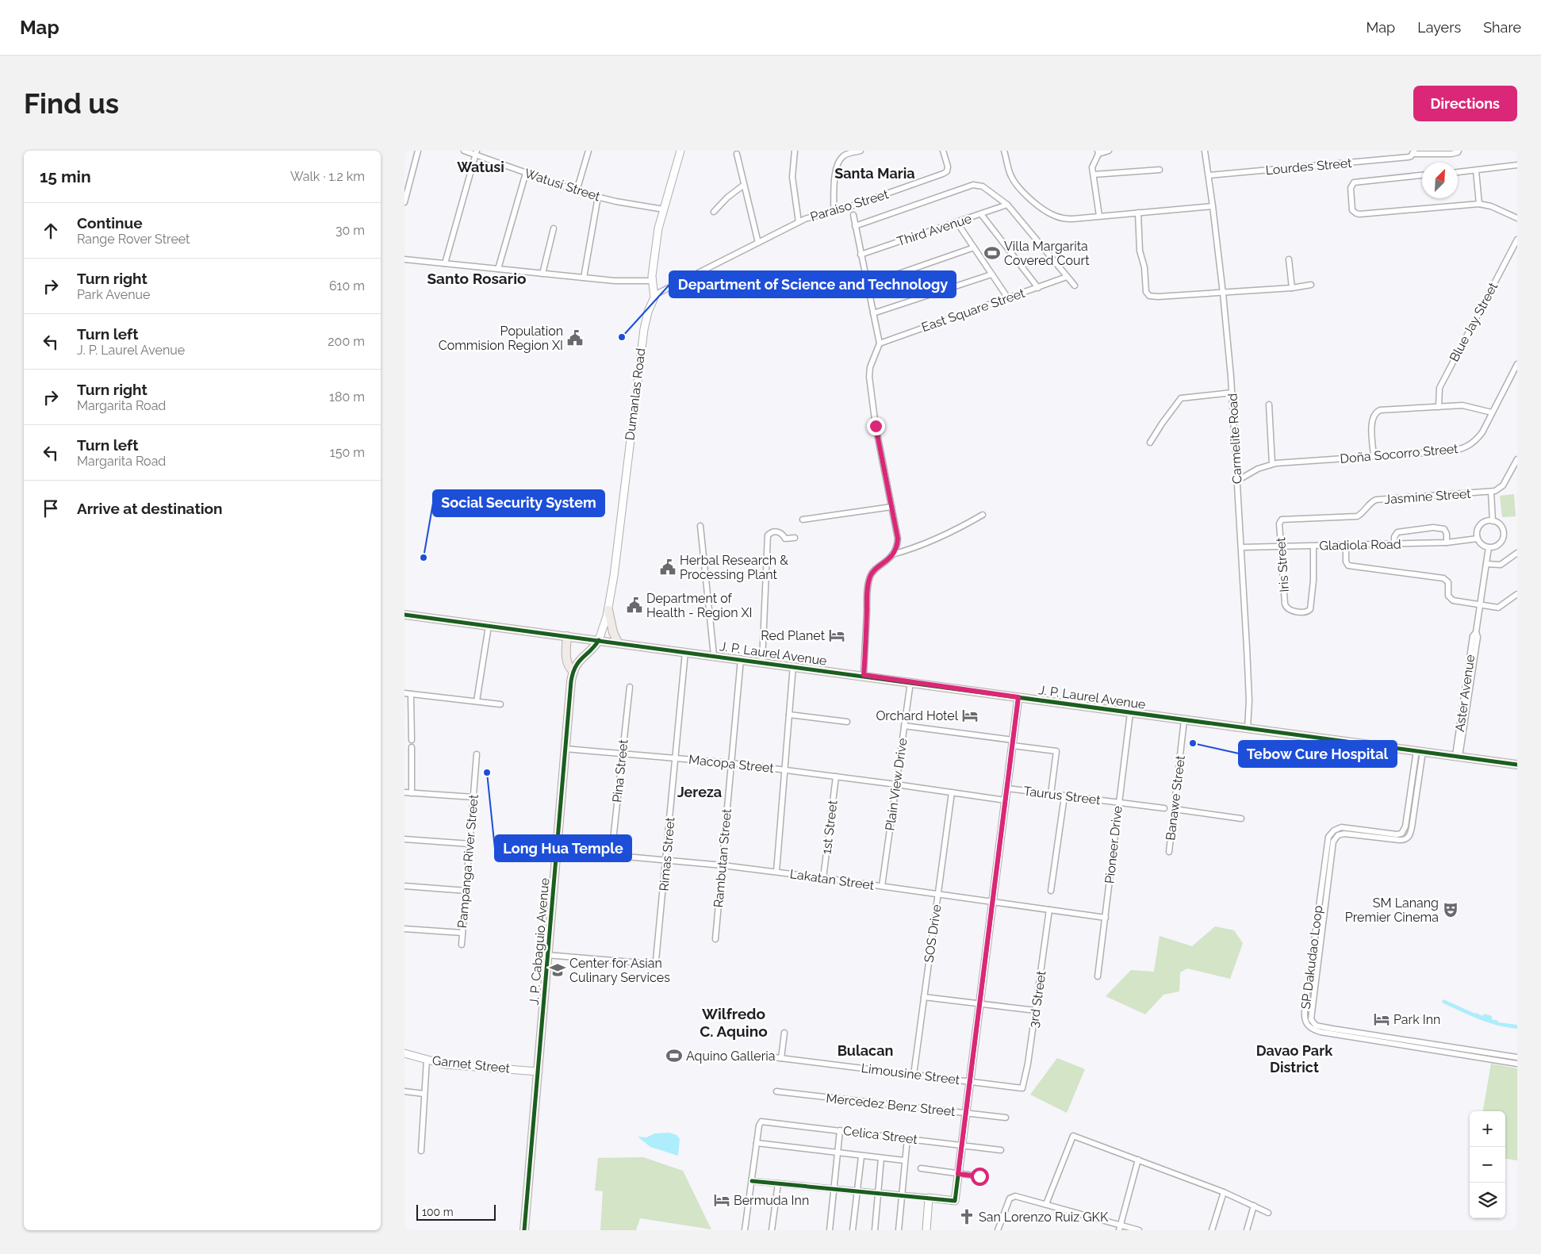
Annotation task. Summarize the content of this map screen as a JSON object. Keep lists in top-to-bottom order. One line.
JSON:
{"streets":{"main road":["J. P. Laurel Avenue","J. P. Cabaguio Avenue"],"street":["Lourdes Street","Watusi Street","Paraiso Street","Third Avenue","East Square Street","Blue Jay Street","Dumanlas Road","Carmelite Road","Doña Socorro Street","Jasmine Street","Gladiola Road","Iris Street","Aster Avenue","Macopa Street","Pina Street","Plain View Drive","Taurus Street","Banawe Street","1st Street","Pioneer Drive","Rimas Street","Rambutan Street","Pampanga River Street","Lakatan Street","SOS Drive","SP Dakudao Loop","3rd Street","Garnet Street","Limousine Street","Mercedez Benz Street","Celica Street"]},"crossings":[["Lourdes Street","Carmelite Road"],["Watusi Street","Dumanlas Road"],["Paraiso Street","Dumanlas Road"],["Dumanlas Road","J. P. Laurel Avenue"],["Dumanlas Road","J. P. Cabaguio Avenue"],["Carmelite Road","Doña Socorro Street"],["Carmelite Road","Gladiola Road"],["Carmelite Road","J. P. Laurel Avenue"],["Jasmine Street","Iris Street"],["Gladiola Road","Iris Street"],["Gladiola Road","Aster Avenue"],["J. P. Laurel Avenue","Aster Avenue"],["J. P. Laurel Avenue","Plain View Drive"],["J. P. Laurel Avenue","Banawe Street"],["J. P. Laurel Avenue","Pioneer Drive"],["J. P. Laurel Avenue","Rimas Street"],["J. P. Laurel Avenue","Rambutan Street"],["J. P. Laurel Avenue","J. P. Cabaguio Avenue"],["J. P. Laurel Avenue","SP Dakudao Loop"],["Macopa Street","Pina Street"],["Macopa Street","Plain View Drive"],["Macopa Street","1st Street"],["Macopa Street","Rimas Street"],["Macopa Street","Rambutan Street"],["Macopa Street","SOS Drive"],["Macopa Street","J. P. Cabaguio Avenue"],["Pina Street","Lakatan Street"],["Plain View Drive","Lakatan Street"],["Taurus Street","Pioneer Drive"],["1st Street","Lakatan Street"],["Pioneer Drive","Lakatan Street"],["Rimas Street","Lakatan Street"],["Rimas Street","J. P. Cabaguio Avenue"],["Rambutan Street","Lakatan Street"],["Lakatan Street","SOS Drive"],["Lakatan Street","J. P. Cabaguio Avenue"],["Lakatan Street","3rd Street"],["SOS Drive","Limousine Street"],["J. P. Cabaguio Avenue","Garnet Street"],["3rd Street","Limousine Street"]],"districts":["Watusi","Santa Maria","Santo Rosario","Jereza","Wilfredo C. Aquino","Bulacan","Davao Park District"],"places":{"sports":["Villa Margarita Covered Court","Aquino Galleria"],"other":["Department of Science and Technology","Social Security System","Tebow Cure Hospital","Long Hua Temple"],"public building":["Population Commision Region XI","Herbal Research & Processing Plant","Department of Health - Region XI"],"hotel":["Red Planet","Orchard Hotel","Park Inn","Bermuda Inn"],"theatre":["SM Lanang Premier Cinema"],"school or university":["Center for Asian Culinary Services"],"church":["San Lorenzo Ruiz GKK"]},"scale_bar":"100 m","north":"top right","page":{"header":"Map","nav":["Map","Layers","Share"],"buttons":"Directions","title":"Find us","heading":["15 min","Walk · 1.2 km"],"list":[["Continue","Range Rover Street","30 m"],["Turn right","Park Avenue","610 m"],["Turn left","J. P. Laurel Avenue","200 m"],["Turn right","Margarita Road","180 m"],["Turn left","Margarita Road","150 m"],"Arrive at destination"],"map_buttons":["+","−"],"scale":"100 m"}}
